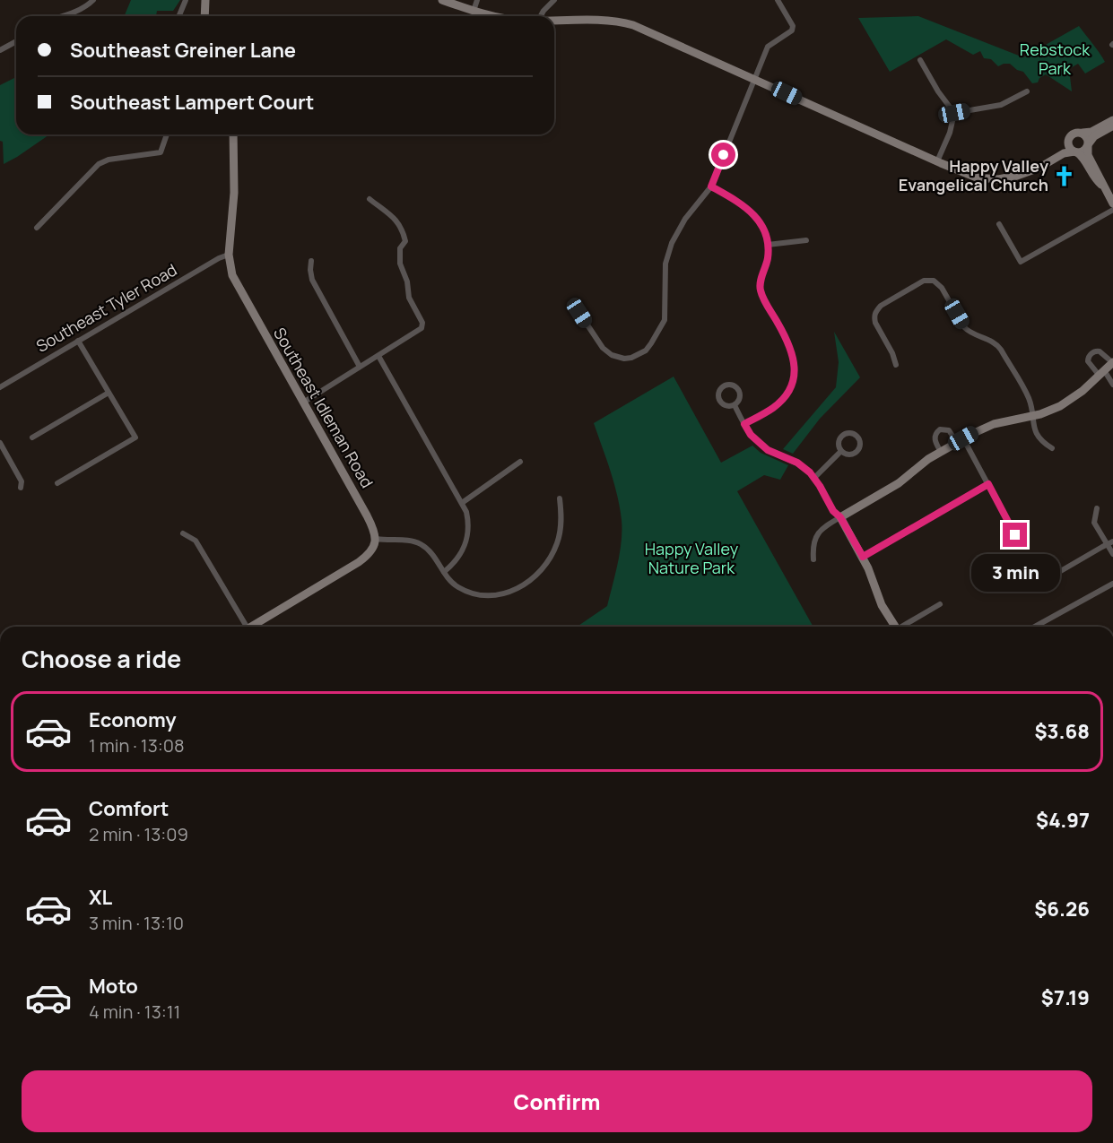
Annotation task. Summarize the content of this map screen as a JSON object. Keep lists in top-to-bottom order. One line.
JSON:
{"streets":{"main road":["Southeast Idleman Road"],"street":["Southeast Tyler Road"]},"crossings":[["Southeast Tyler Road","Southeast Idleman Road"]],"parks":["Rebstock Park","Happy Valley Nature Park"],"places":{"church":["Happy Valley Evangelical Church"]},"page":{"banner":["Southeast Greiner Lane","Southeast Lampert Court"],"bubble":"3 min","heading":"Choose a ride","list":[{"name":"Economy","note":"1 min · 13:08","value":"$3.68"},{"name":"Comfort","note":"2 min · 13:09","value":"$4.97"},{"name":"XL","note":"3 min · 13:10","value":"$6.26"},{"name":"Moto","note":"4 min · 13:11","value":"$7.19"}],"buttons":"Confirm"}}
